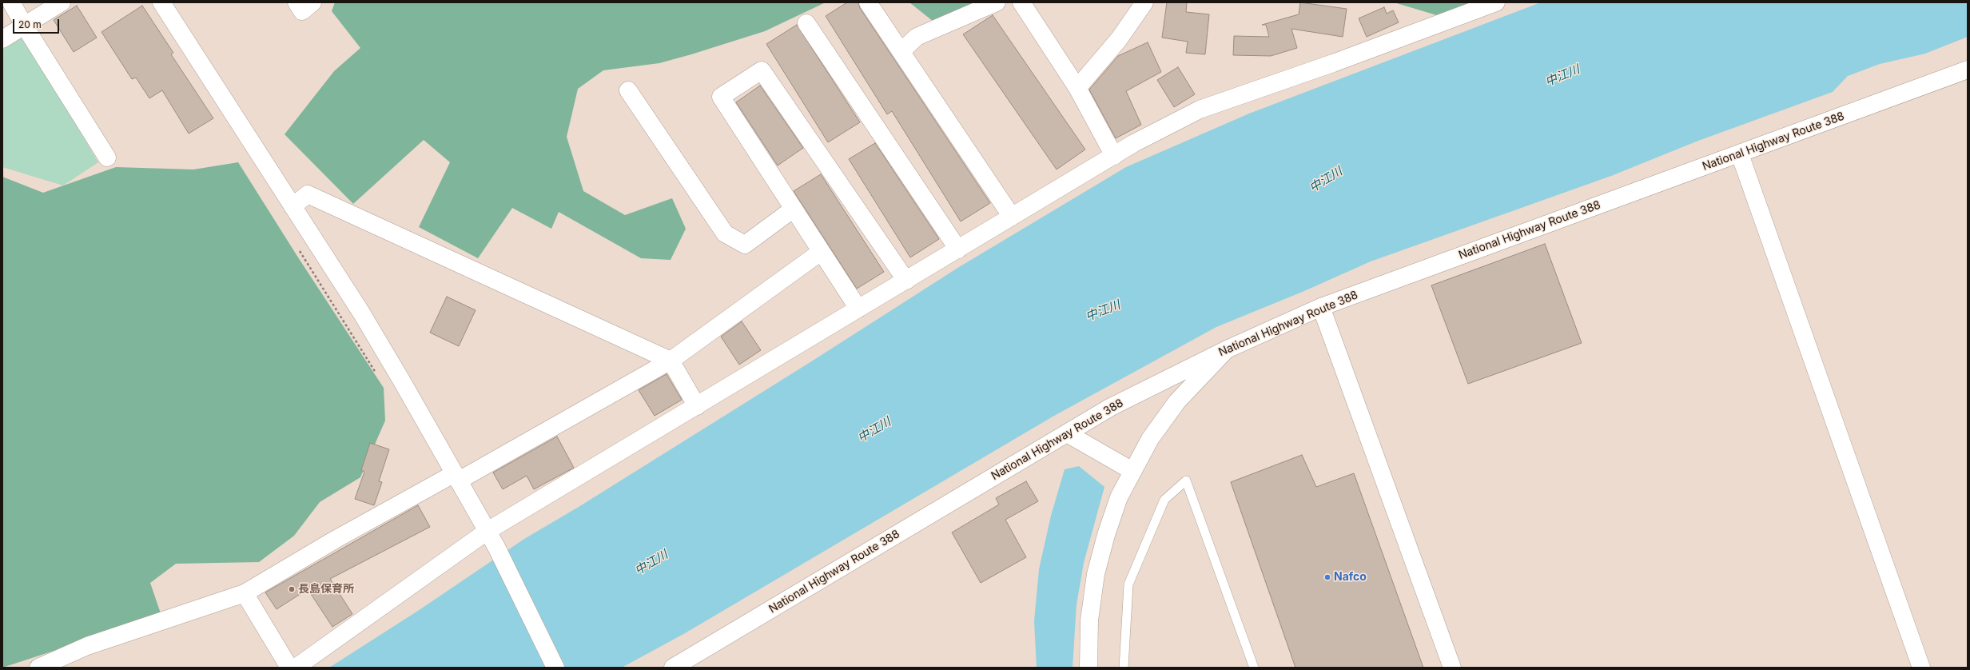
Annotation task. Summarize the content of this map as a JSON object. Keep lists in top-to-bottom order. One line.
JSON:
{"streets":{"main road":["National Highway Route 388"]},"water":["中江川"],"places":["Nafco","長島保育所"],"scale_bar":"20 m"}
